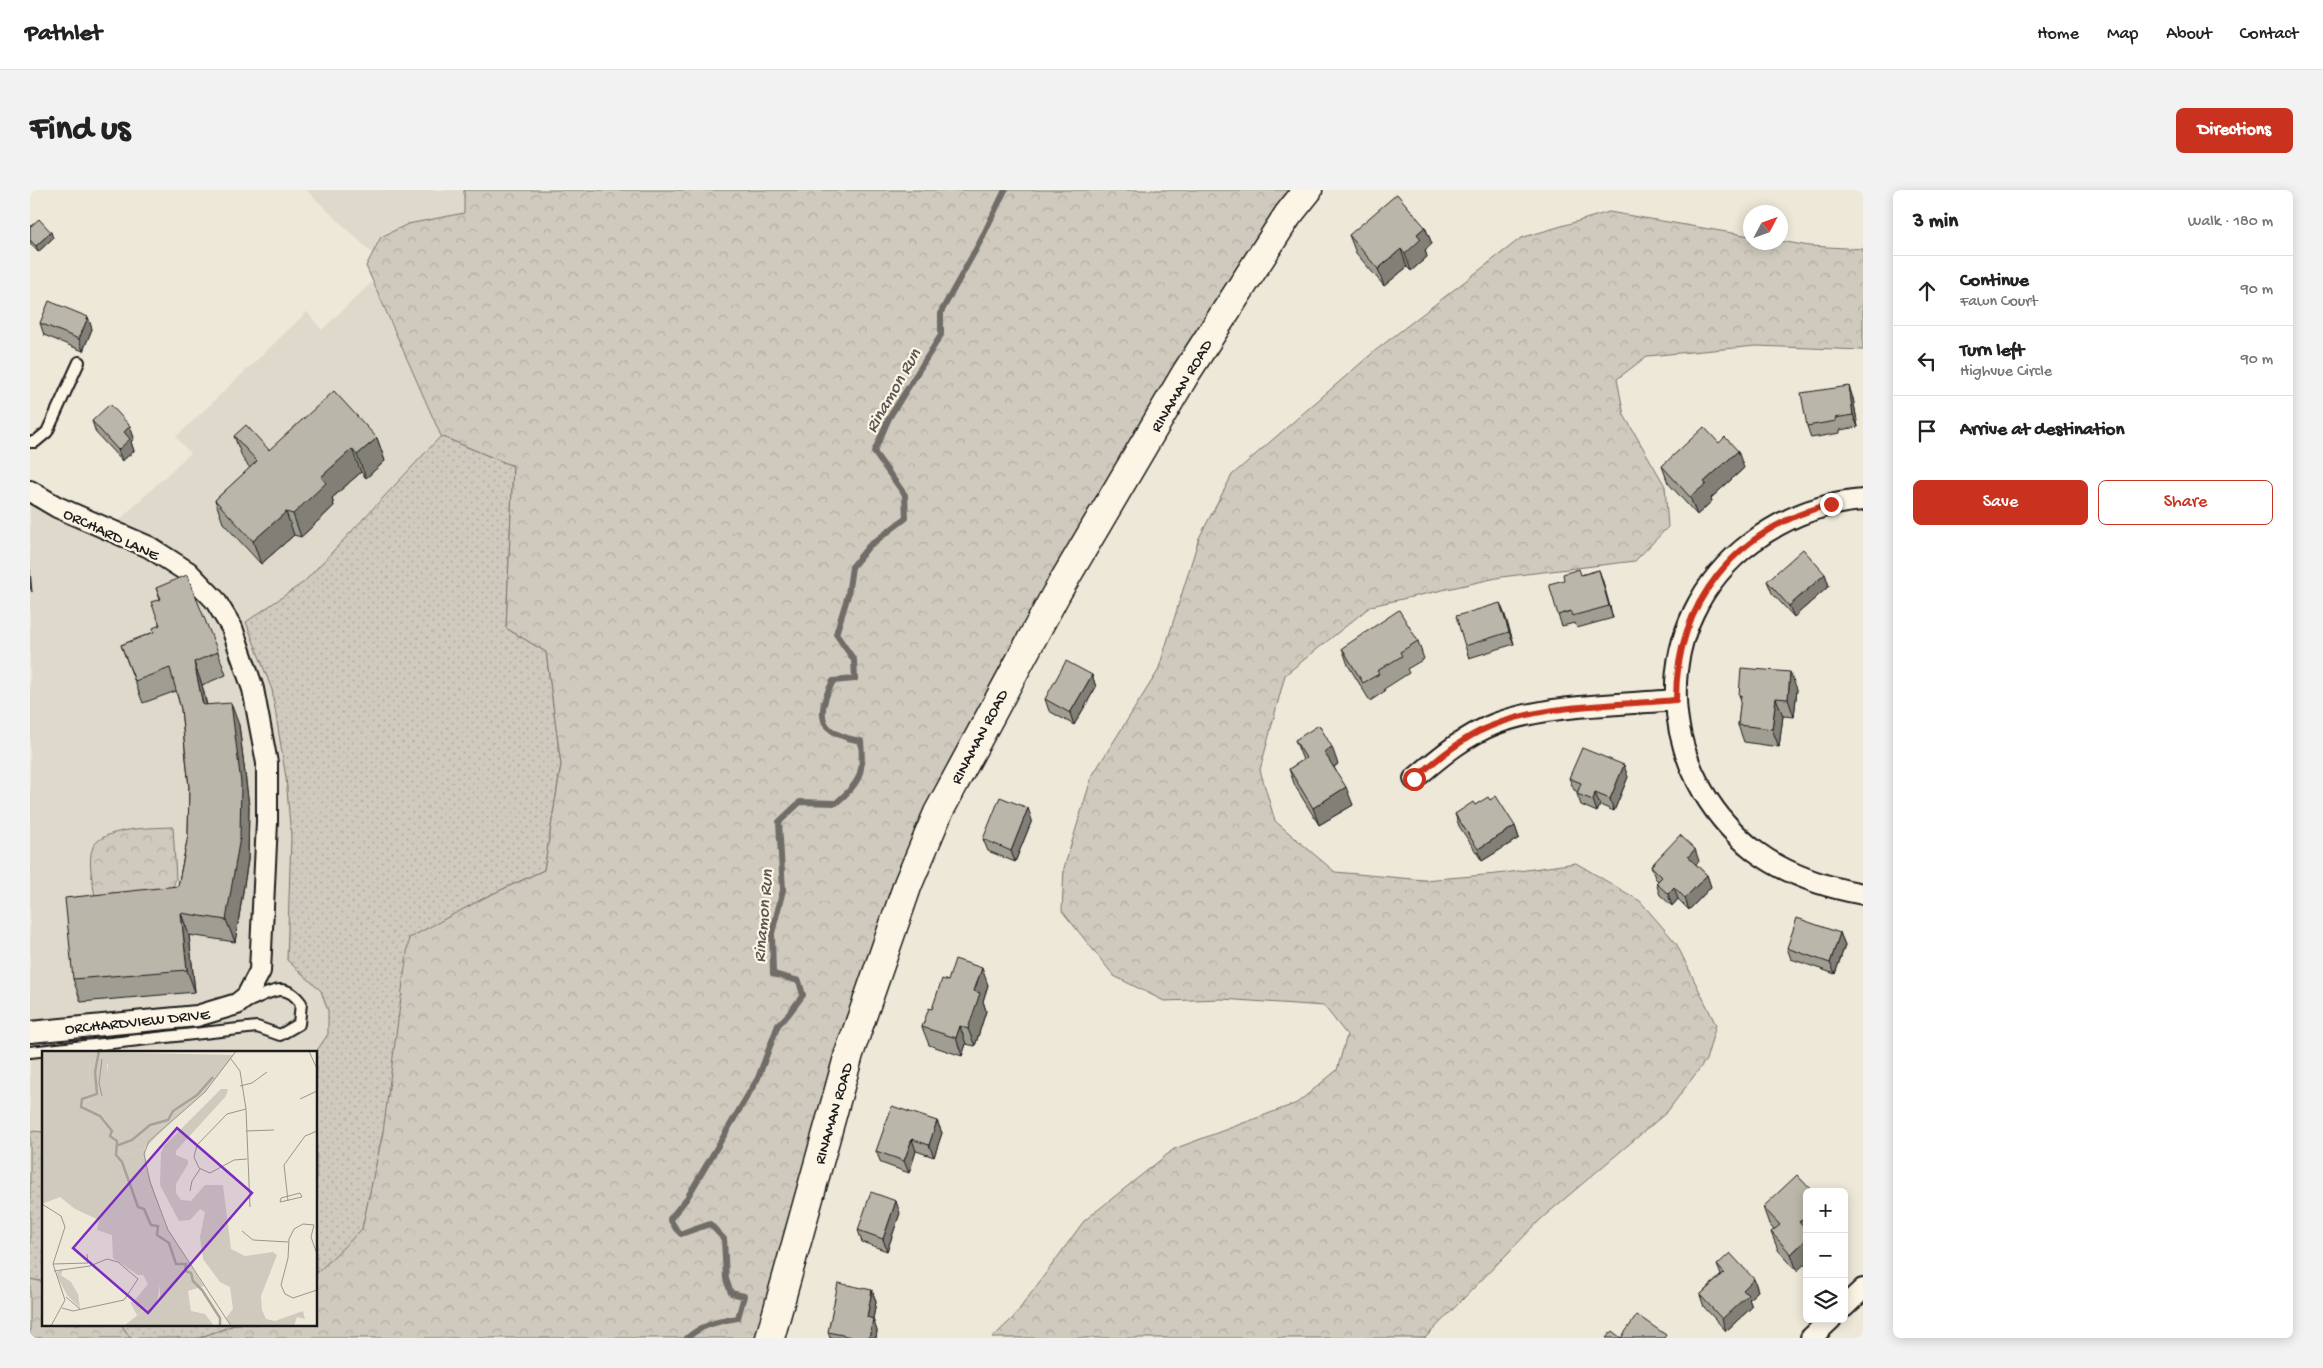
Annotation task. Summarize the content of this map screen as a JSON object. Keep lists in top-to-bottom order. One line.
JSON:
{"streets":{"street":["RINAMAN ROAD","ORCHARD LANE","ORCHARDVIEW DRIVE"]},"crossings":[["ORCHARD LANE","ORCHARDVIEW DRIVE"]],"water":["Rinamon Run"],"north":"top right","page":{"header":"Pathlet","nav":["Home","Map","About","Contact"],"buttons":["Directions",["Save","Share"]],"title":"Find us","heading":["3 min","Walk · 180 m"],"list":[["Continue","Fawn Court","90 m"],["Turn left","Highvue Circle","90 m"],"Arrive at destination"],"map_buttons":["+","−"]}}
